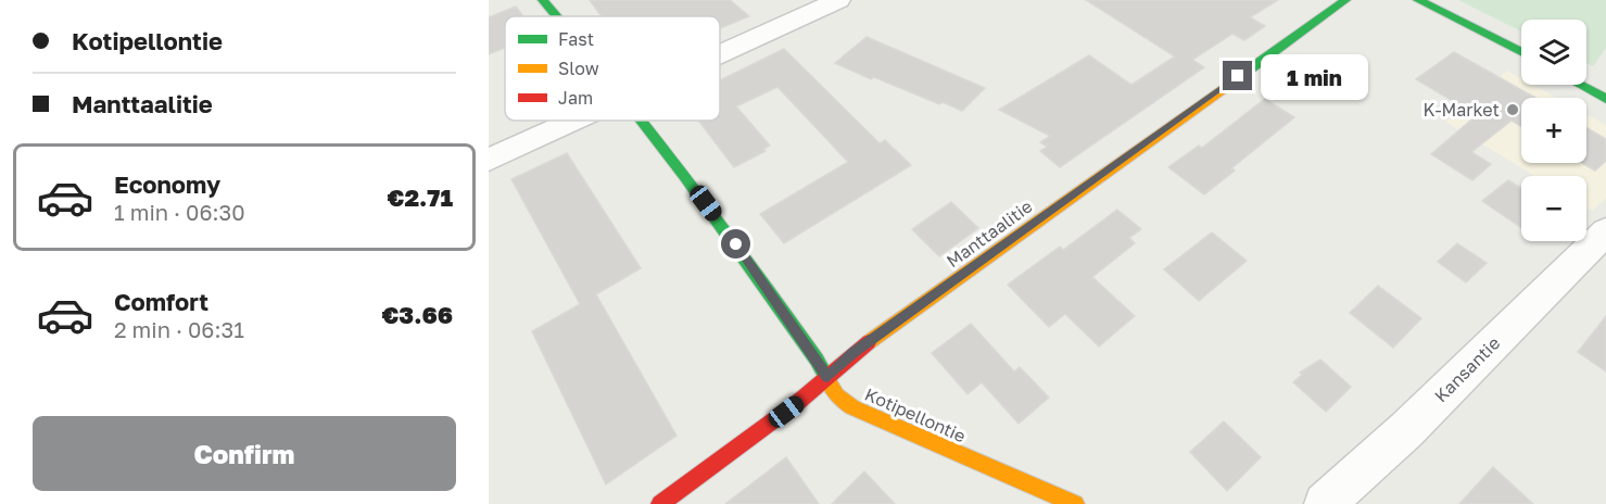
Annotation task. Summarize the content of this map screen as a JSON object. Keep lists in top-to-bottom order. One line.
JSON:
{"streets":{"street":["Manttaalitie","Kansantie","Kotipellontie"]},"crossings":[["Manttaalitie","Kotipellontie"]],"places":["K-Market"],"legend":["Fast","Slow","Jam"],"page":{"banner":["Kotipellontie","Manttaalitie"],"map_buttons":["+","−"],"bubble":"1 min","list":[{"name":"Economy","note":"1 min · 06:30","value":"€2.71"},{"name":"Comfort","note":"2 min · 06:31","value":"€3.66"}],"buttons":"Confirm"}}
